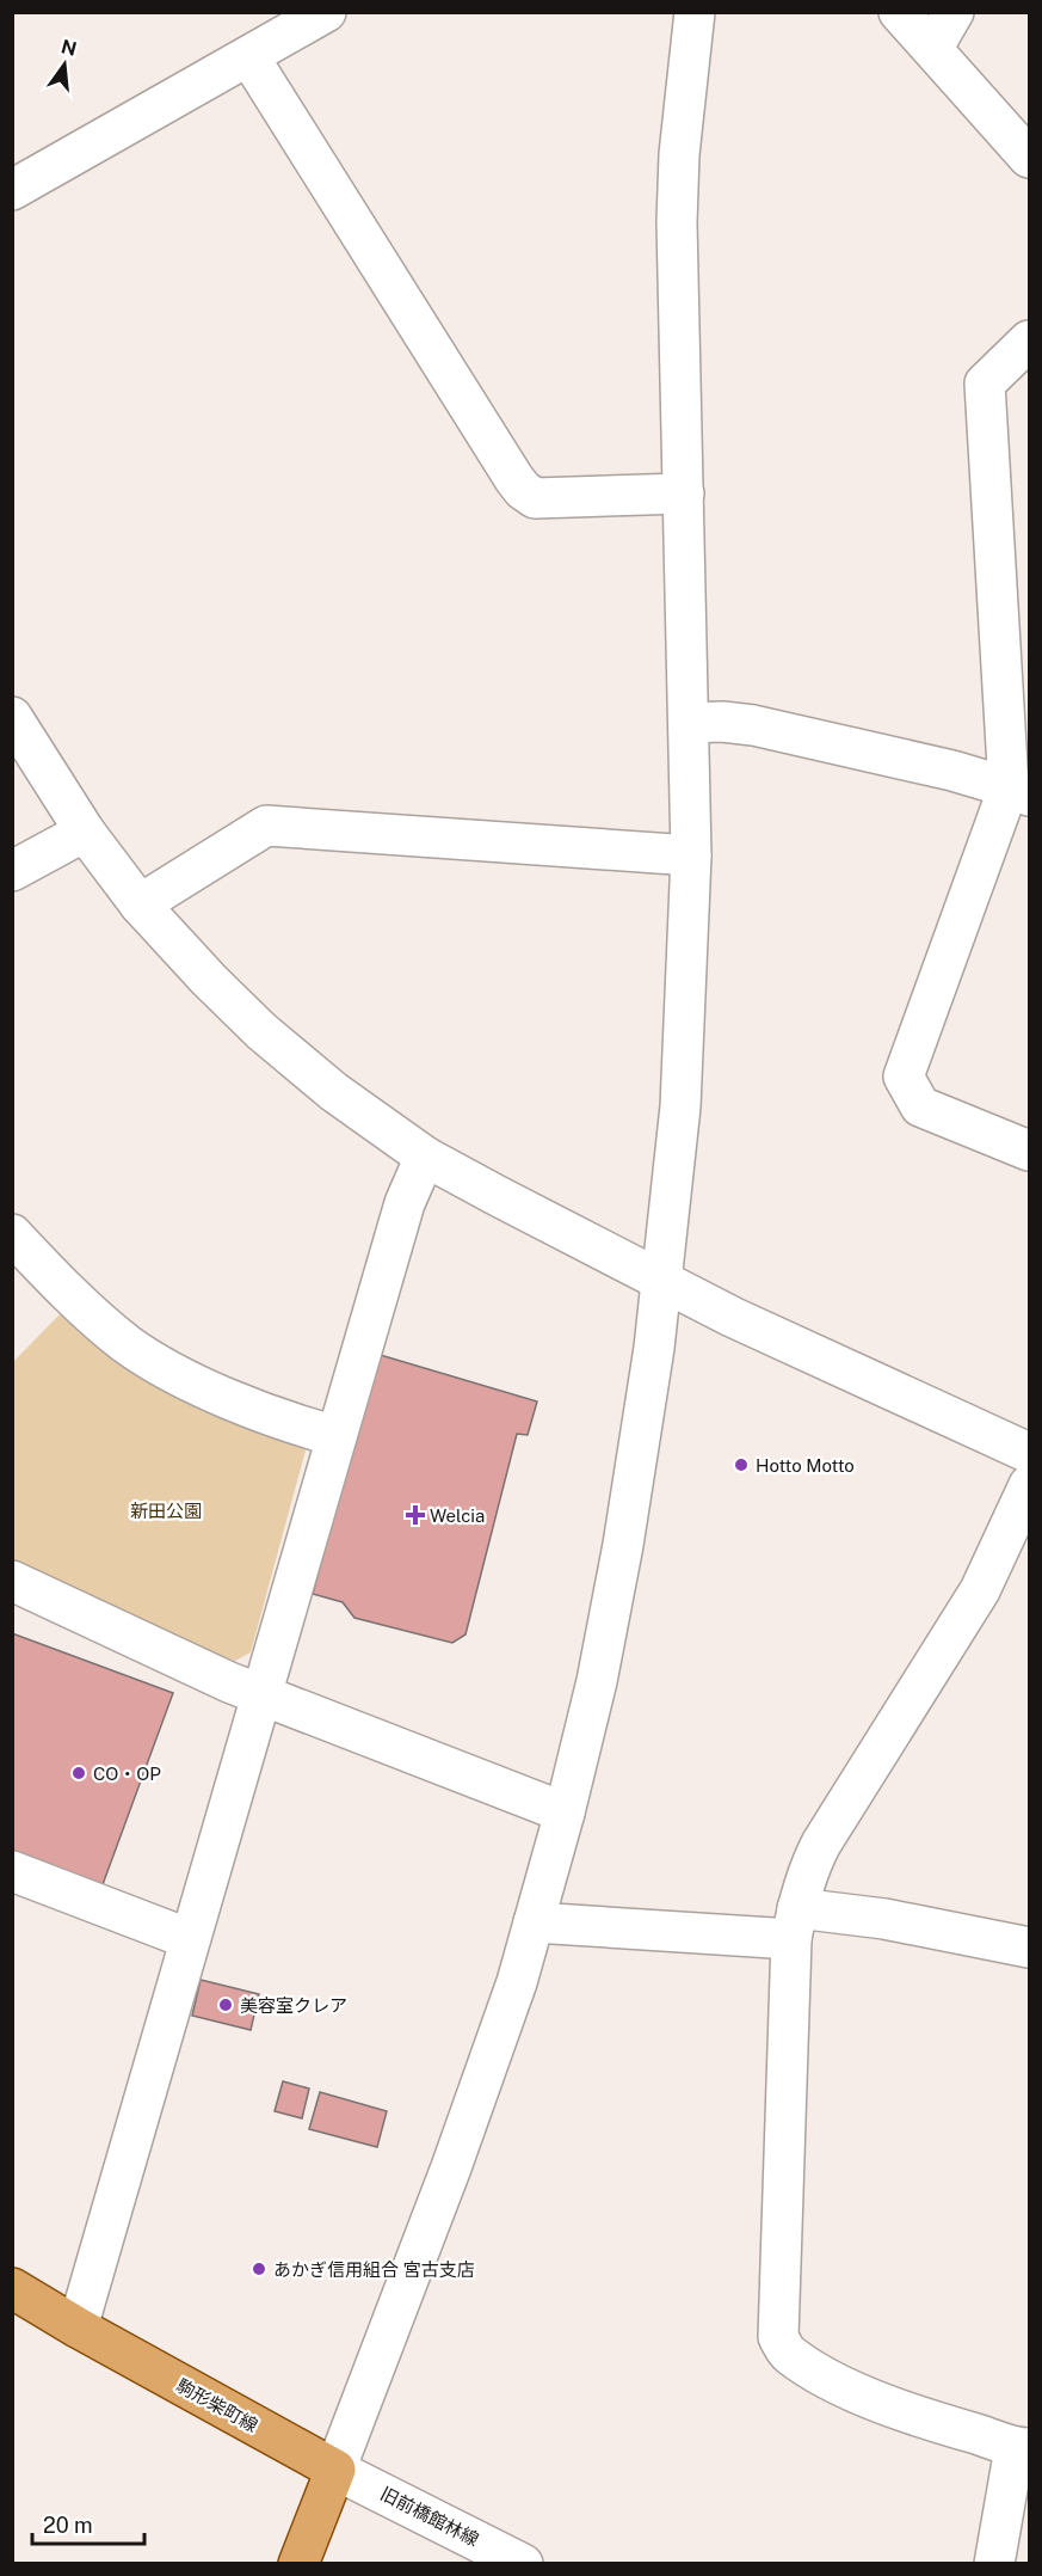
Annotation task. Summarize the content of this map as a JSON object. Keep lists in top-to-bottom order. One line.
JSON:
{"streets":{"main road":["駒形柴町線"],"street":["旧前橋館林線"]},"crossings":[["駒形柴町線","旧前橋館林線"]],"parks":["新田公園"],"places":{"other":["Hotto Motto","CO・OP","美容室クレア","あかぎ信用組合 宮古支店"],"health":["Welcia"]},"scale_bar":"20 m","north":"top"}
